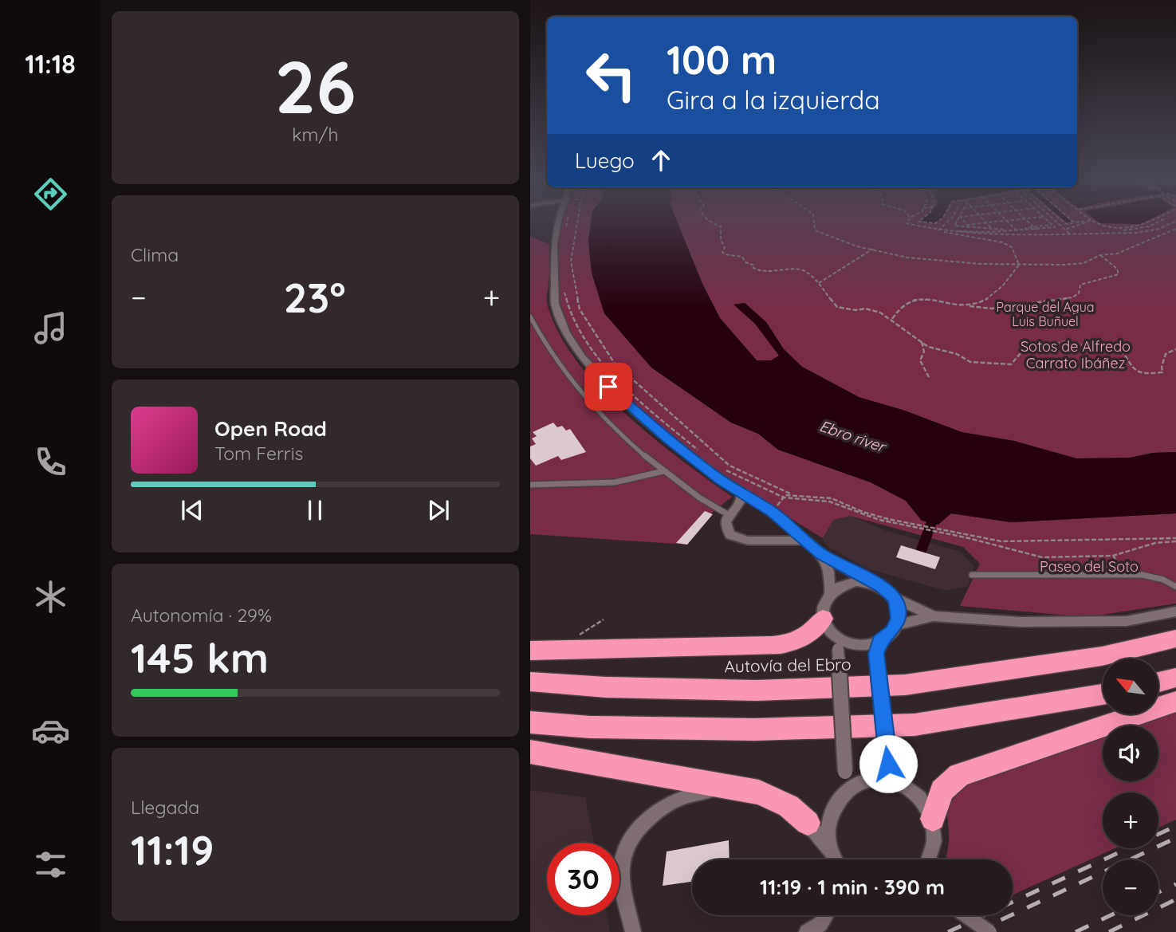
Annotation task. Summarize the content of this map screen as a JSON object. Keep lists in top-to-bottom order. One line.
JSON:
{"streets":{"highway":["Autovía del Ebro"]},"water":["Ebro river"],"parks":["Parque del Agua Luis Buñuel","Sotos de Alfredo Carrato Ibáñez","Paseo del Soto"],"north":"top left","page":{"tabs":"11:18","tile":[["26","km/h"],"Clima",["Autonomía · 29%","145 km"],["Llegada","11:19"]],"turn":["100 m","Gira a la izquierda"],"then":"Luego","heat":["−","23°","+"],"song":["Open Road","Tom Ferris"],"map_buttons":["+","−"],"limit":"30","trip":"11:19 · 1 min · 390 m"}}
